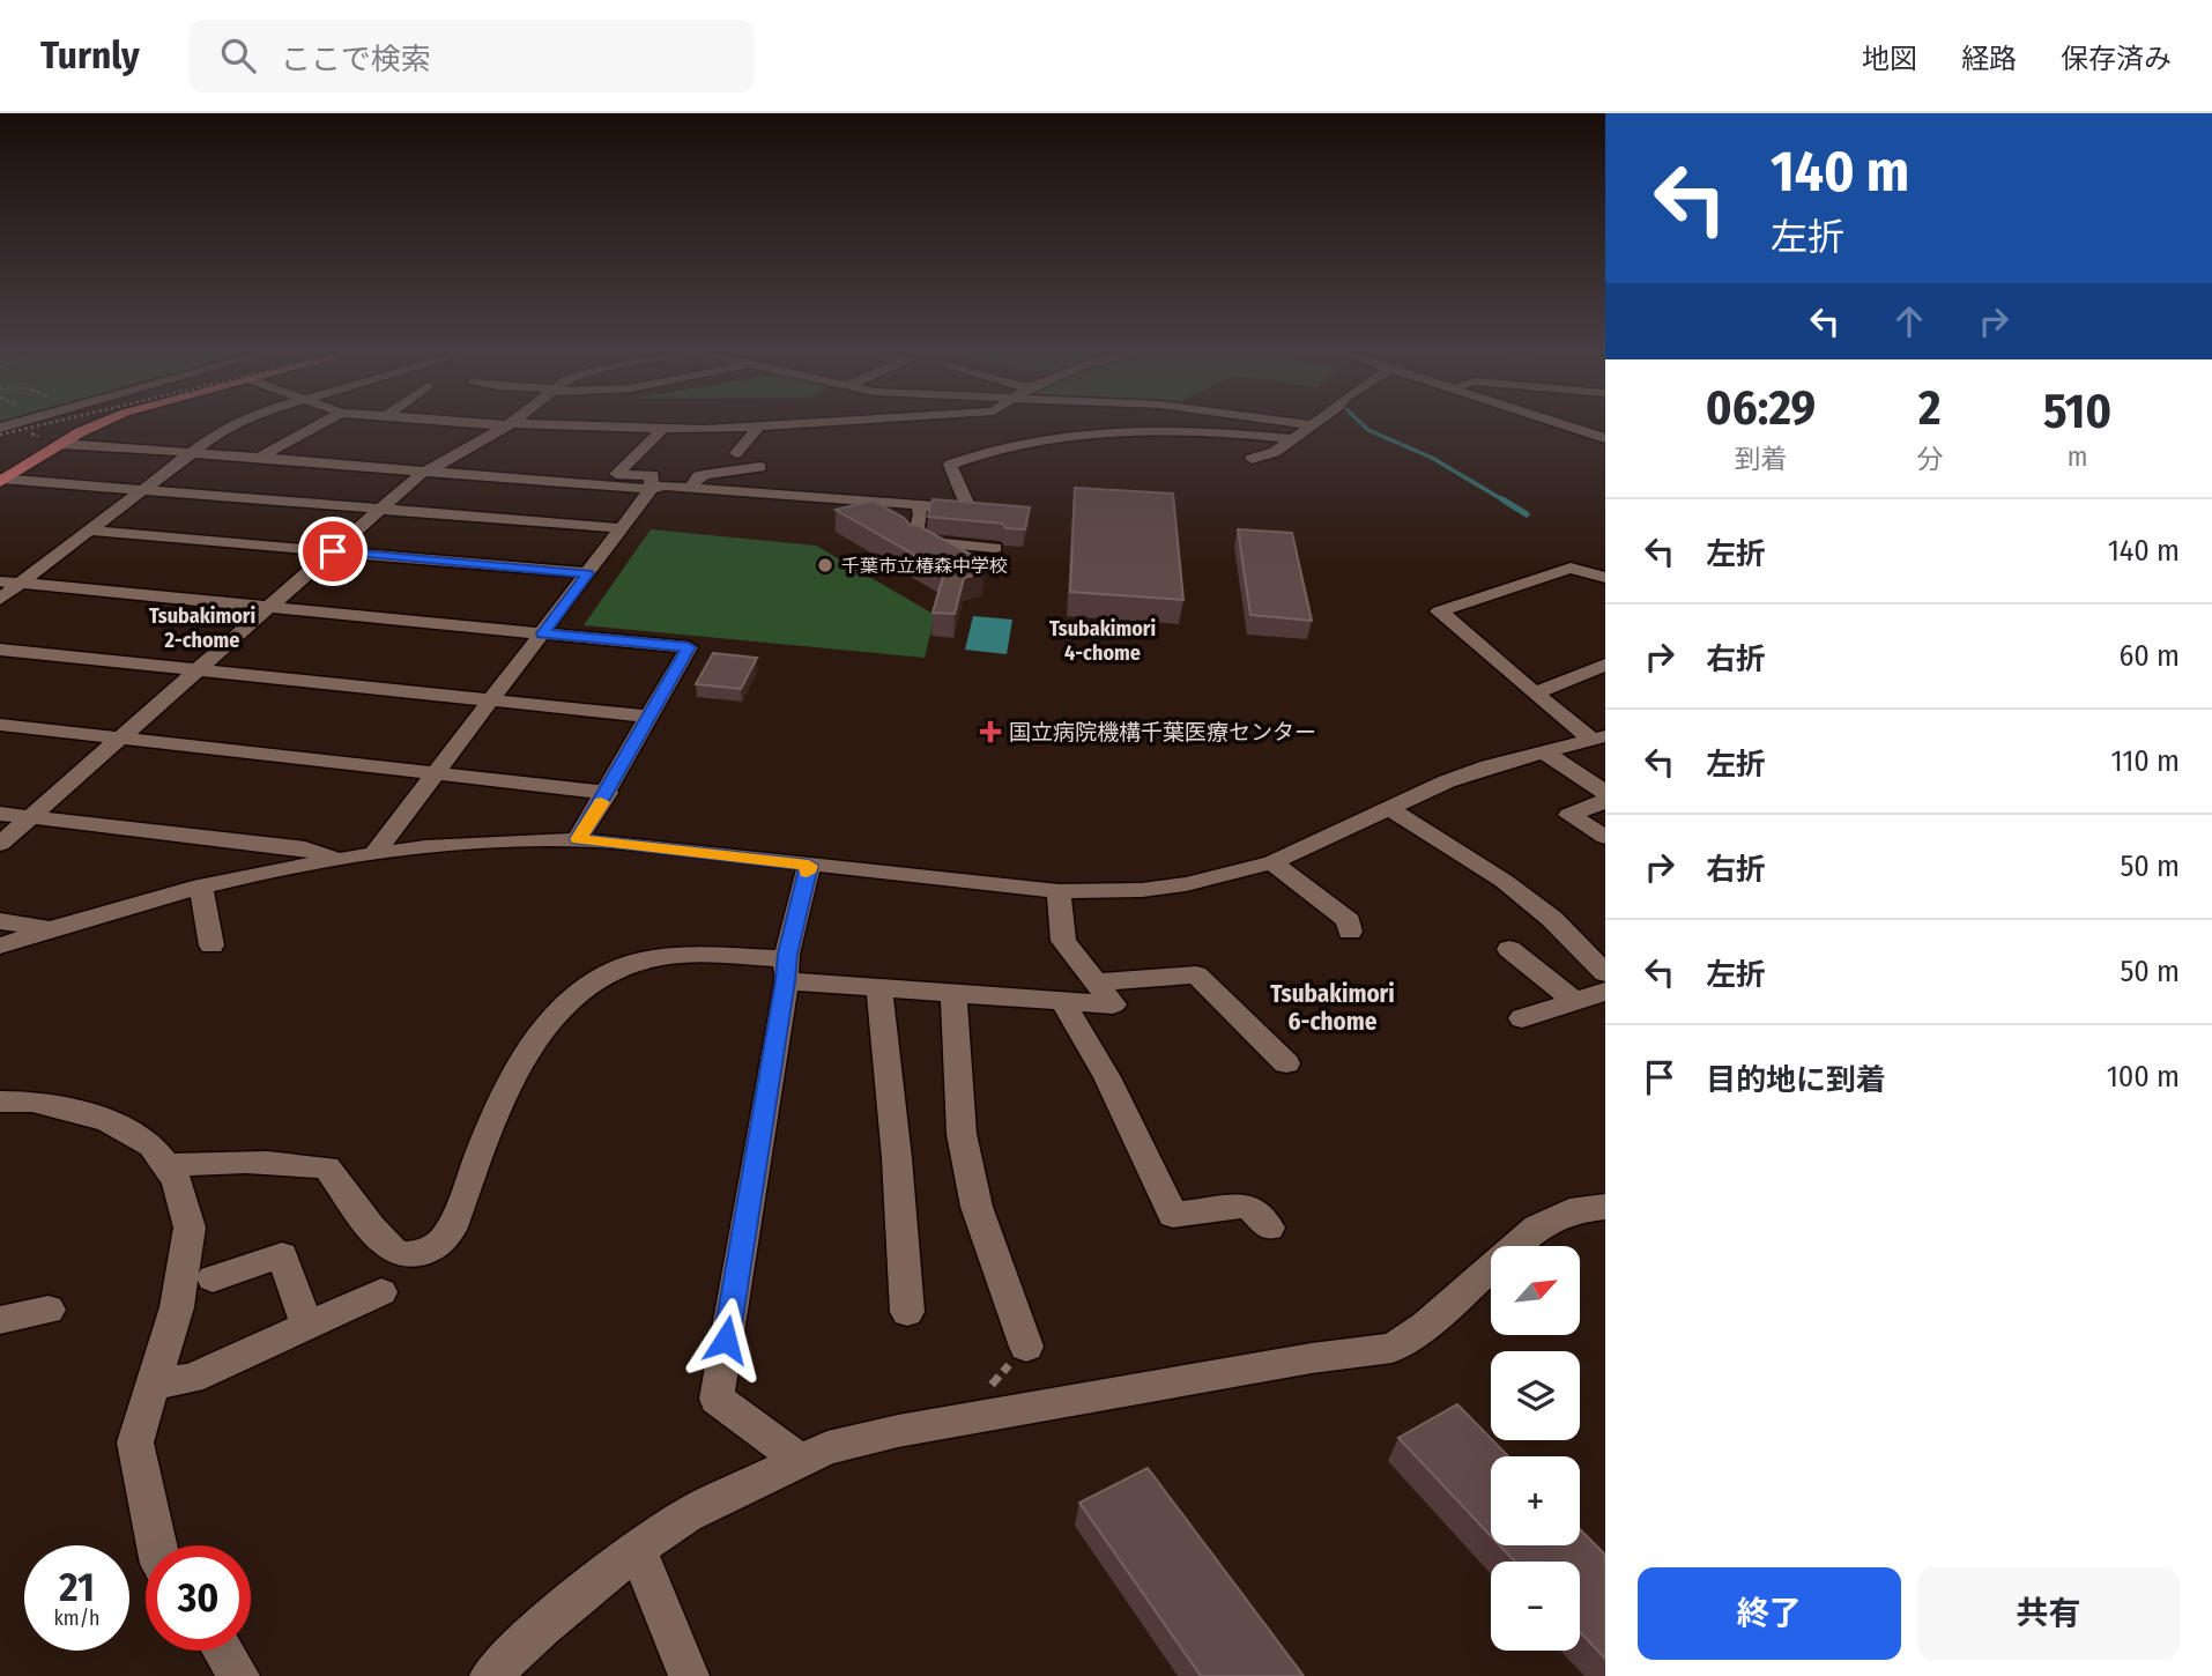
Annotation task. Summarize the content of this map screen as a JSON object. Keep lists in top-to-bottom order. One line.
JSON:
{"districts":["Tsubakimori 2-chome","Tsubakimori 4-chome","Tsubakimori 6-chome"],"places":{"other":["千葉市立椿森中学校"],"health":["国立病院機構千葉医療センター"]},"north":"top right","page":{"header":"Turnly","search":"ここで検索","nav":["地図","経路","保存済み"],"turn":["140 m","左折"],"eta":["06:29","到着","2","分","510","m"],"list":[{"name":"左折","value":"140 m"},{"name":"右折","value":"60 m"},{"name":"左折","value":"110 m"},{"name":"右折","value":"50 m"},{"name":"左折","value":"50 m"},{"name":"目的地に到着","value":"100 m"}],"map_buttons":["+","−"],"speed":"21 km/h","limit":"30","buttons":["終了","共有"]}}
